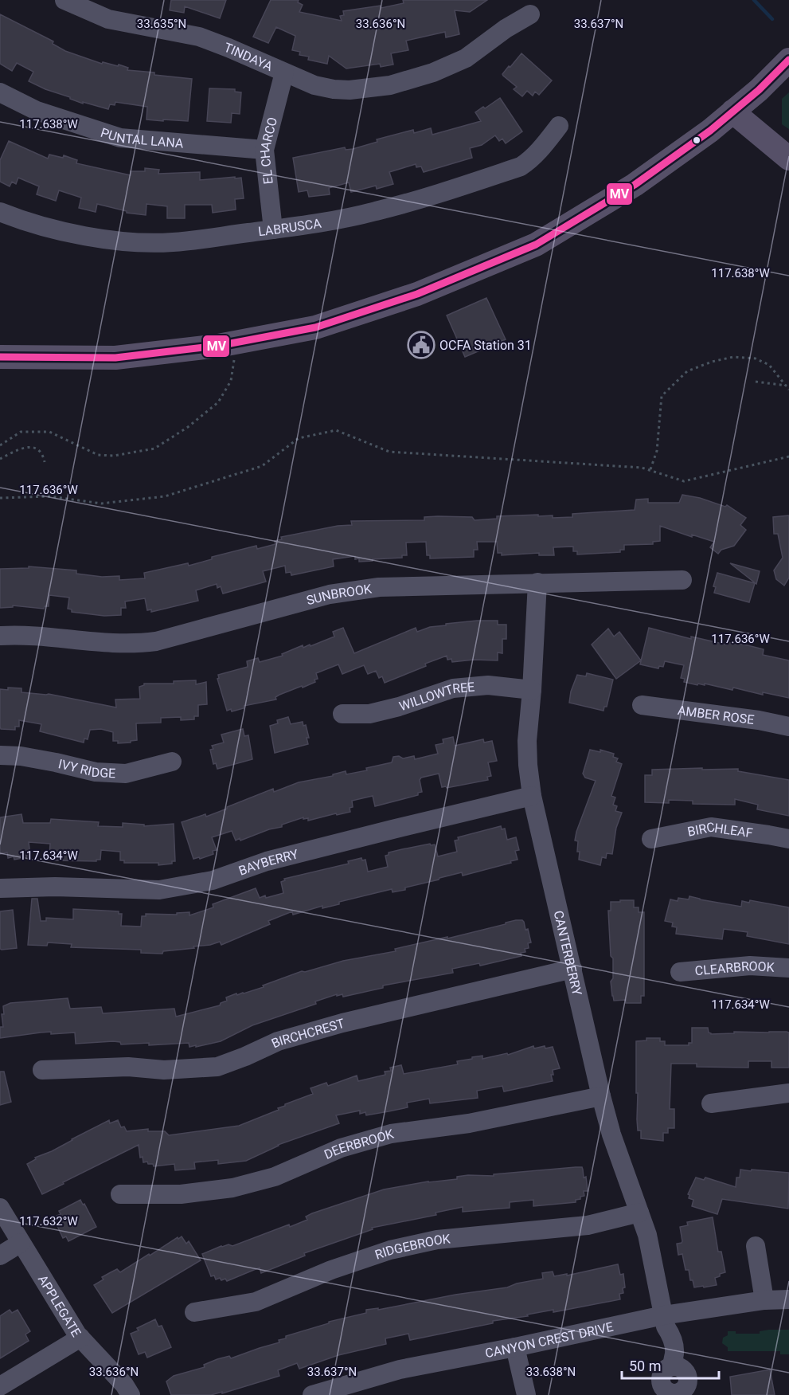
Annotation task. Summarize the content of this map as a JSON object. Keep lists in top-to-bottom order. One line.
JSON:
{"streets":{"street":["TINDAYA","PUNTAL LANA","EL CHARCO","LABRUSCA","SUNBROOK","WILLOWTREE","AMBER ROSE","IVY RIDGE","BIRCHLEAF","BAYBERRY","CANTERBERRY","CLEARBROOK","BIRCHCREST","DEERBROOK","RIDGEBROOK","APPLEGATE","CANYON CREST DRIVE"]},"crossings":[["TINDAYA","EL CHARCO"],["PUNTAL LANA","EL CHARCO"],["EL CHARCO","LABRUSCA"],["SUNBROOK","CANTERBERRY"],["WILLOWTREE","CANTERBERRY"],["BAYBERRY","CANTERBERRY"],["CANTERBERRY","BIRCHCREST"],["CANTERBERRY","DEERBROOK"],["CANTERBERRY","RIDGEBROOK"],["CANTERBERRY","CANYON CREST DRIVE"]],"places":{"public building":["OCFA Station 31"]},"lines":["transit line MV"],"scale_bar":"50 m","coordinates":["33.635°N","33.636°N","33.637°N","117.638°W","117.636°W","117.634°W","117.632°W","33.638°N"]}
